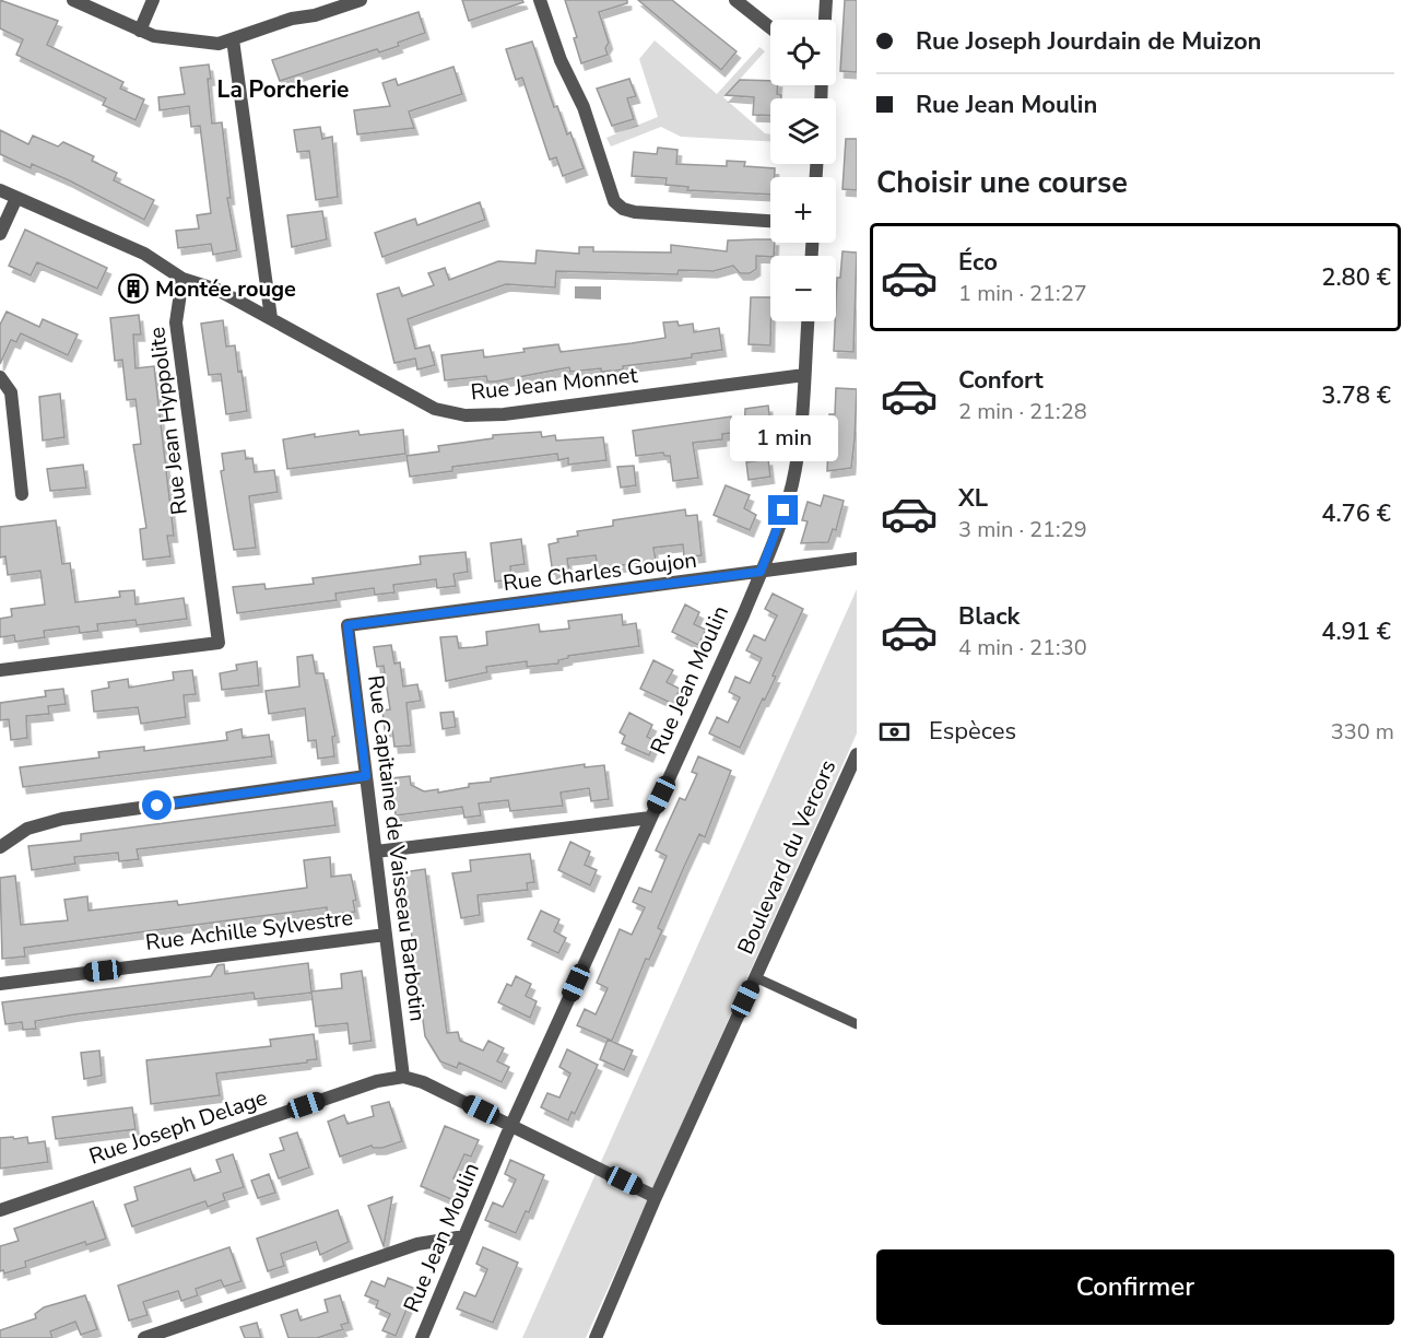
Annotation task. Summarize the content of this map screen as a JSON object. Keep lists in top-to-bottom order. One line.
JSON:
{"streets":{"street":["Rue Jean Monnet","Rue Jean Hyppolite","Rue Charles Goujon","Rue Jean Moulin","Rue Capitaine de Vaisseau Barbotin","Boulevard du Vercors","Rue Achille Sylvestre","Rue Joseph Delage"]},"crossings":[["Rue Jean Monnet","Rue Jean Hyppolite"],["Rue Jean Monnet","Rue Jean Moulin"],["Rue Charles Goujon","Rue Jean Moulin"],["Rue Charles Goujon","Rue Capitaine de Vaisseau Barbotin"],["Rue Capitaine de Vaisseau Barbotin","Rue Achille Sylvestre"],["Rue Capitaine de Vaisseau Barbotin","Rue Joseph Delage"]],"districts":["La Porcherie"],"places":{"building":["Montée rouge"]},"page":{"banner":["Rue Joseph Jourdain de Muizon","Rue Jean Moulin"],"map_buttons":["+","−"],"heading":"Choisir une course","list":[{"name":"Éco","note":"1 min · 21:27","value":"2.80 €"},{"name":"Confort","note":"2 min · 21:28","value":"3.78 €"},{"name":"XL","note":"3 min · 21:29","value":"4.76 €"},{"name":"Black","note":"4 min · 21:30","value":"4.91 €"}],"bubble":"1 min","pay":["Espèces","330 m"],"buttons":"Confirmer"}}
